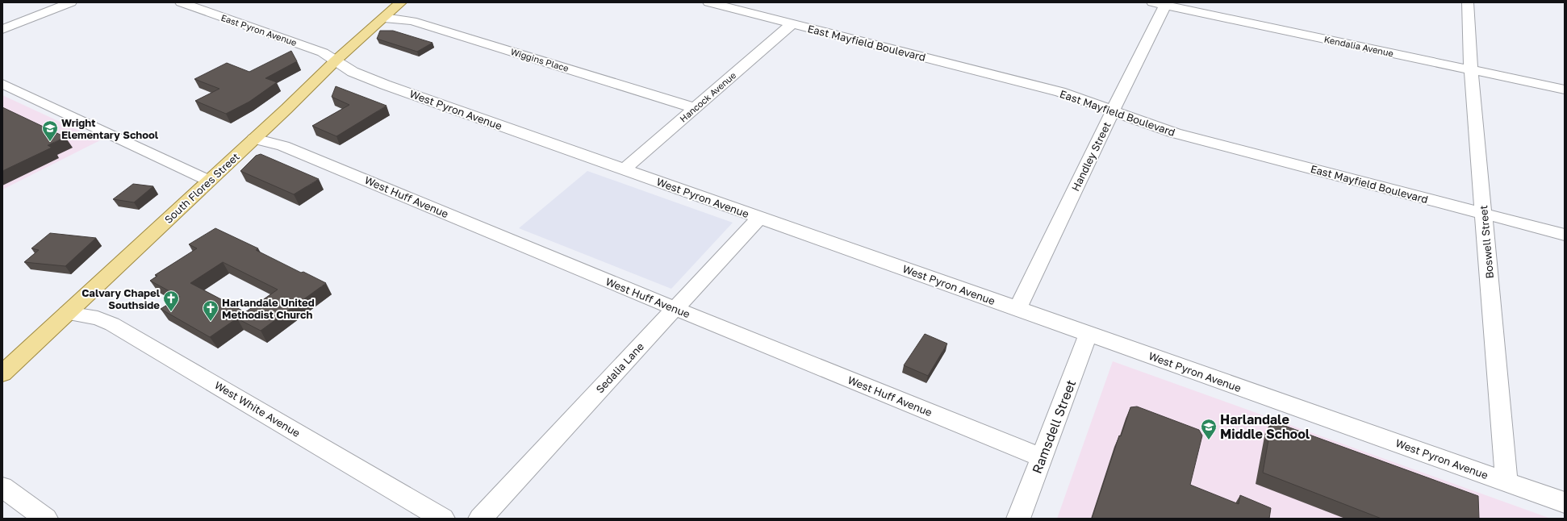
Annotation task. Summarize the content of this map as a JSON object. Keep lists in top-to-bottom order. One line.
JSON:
{"streets":{"main road":["South Flores Street"],"street":["East Pyron Avenue","East Mayfield Boulevard","Kendalia Avenue","Wiggins Place","Hancock Avenue","West Pyron Avenue","Handley Street","West Huff Avenue","Boswell Street","Sedalia Lane","West White Avenue","Ramsdell Street"]},"crossings":[["East Pyron Avenue","West Pyron Avenue"],["East Pyron Avenue","South Flores Street"],["East Mayfield Boulevard","Hancock Avenue"],["East Mayfield Boulevard","Handley Street"],["East Mayfield Boulevard","Boswell Street"],["Kendalia Avenue","Handley Street"],["Kendalia Avenue","Boswell Street"],["Wiggins Place","Hancock Avenue"],["Wiggins Place","South Flores Street"],["Hancock Avenue","West Pyron Avenue"],["West Pyron Avenue","Handley Street"],["West Pyron Avenue","South Flores Street"],["West Pyron Avenue","Boswell Street"],["West Pyron Avenue","Sedalia Lane"],["West Pyron Avenue","Ramsdell Street"],["South Flores Street","West Huff Avenue"],["South Flores Street","West White Avenue"],["West Huff Avenue","Sedalia Lane"],["West Huff Avenue","Ramsdell Street"]],"places":{"school or university":["Wright Elementary School","Harlandale Middle School"],"church":["Calvary Chapel Southside","Harlandale United Methodist Church"]}}
